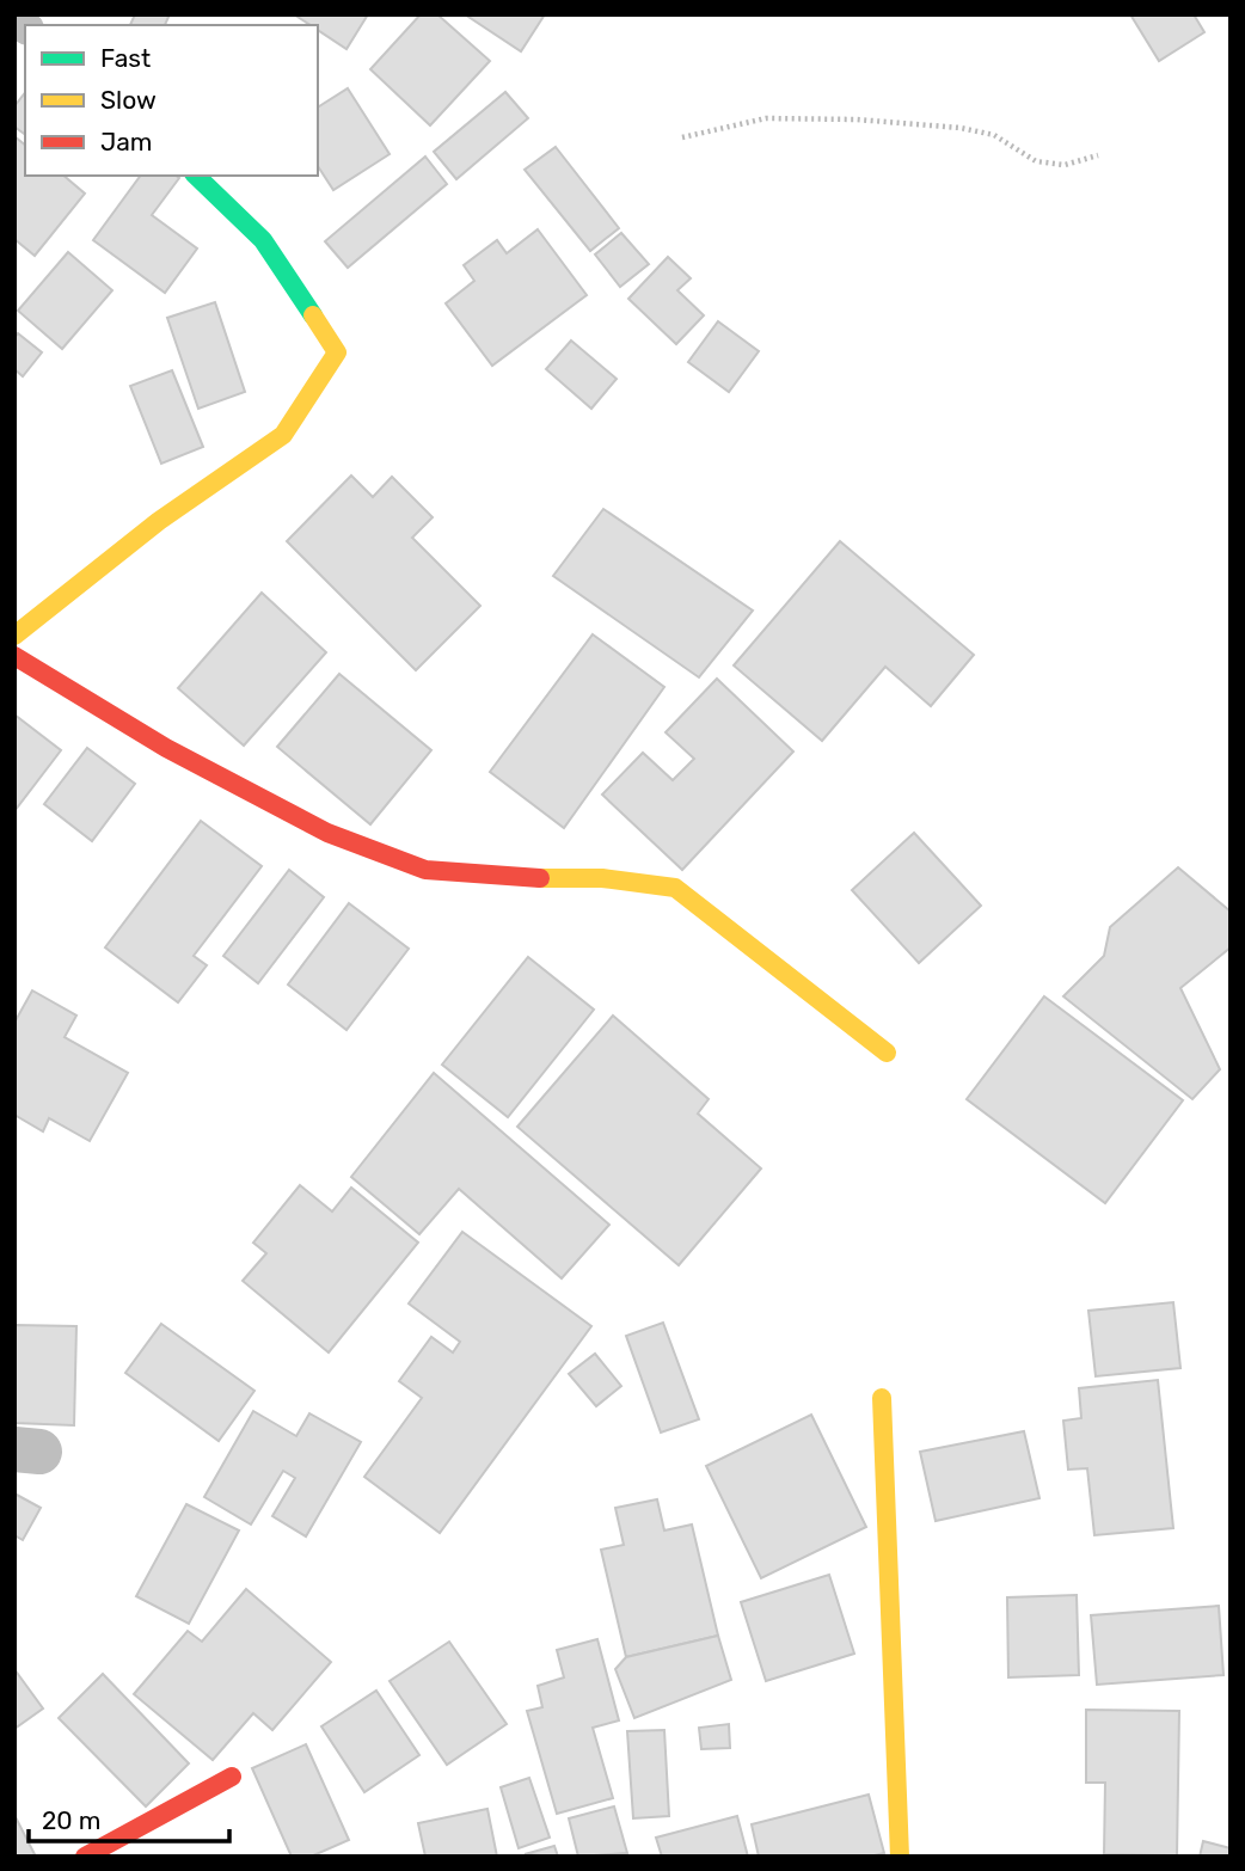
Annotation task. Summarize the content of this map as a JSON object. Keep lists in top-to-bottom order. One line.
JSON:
{"legend":["Fast","Slow","Jam"],"scale_bar":"20 m"}
